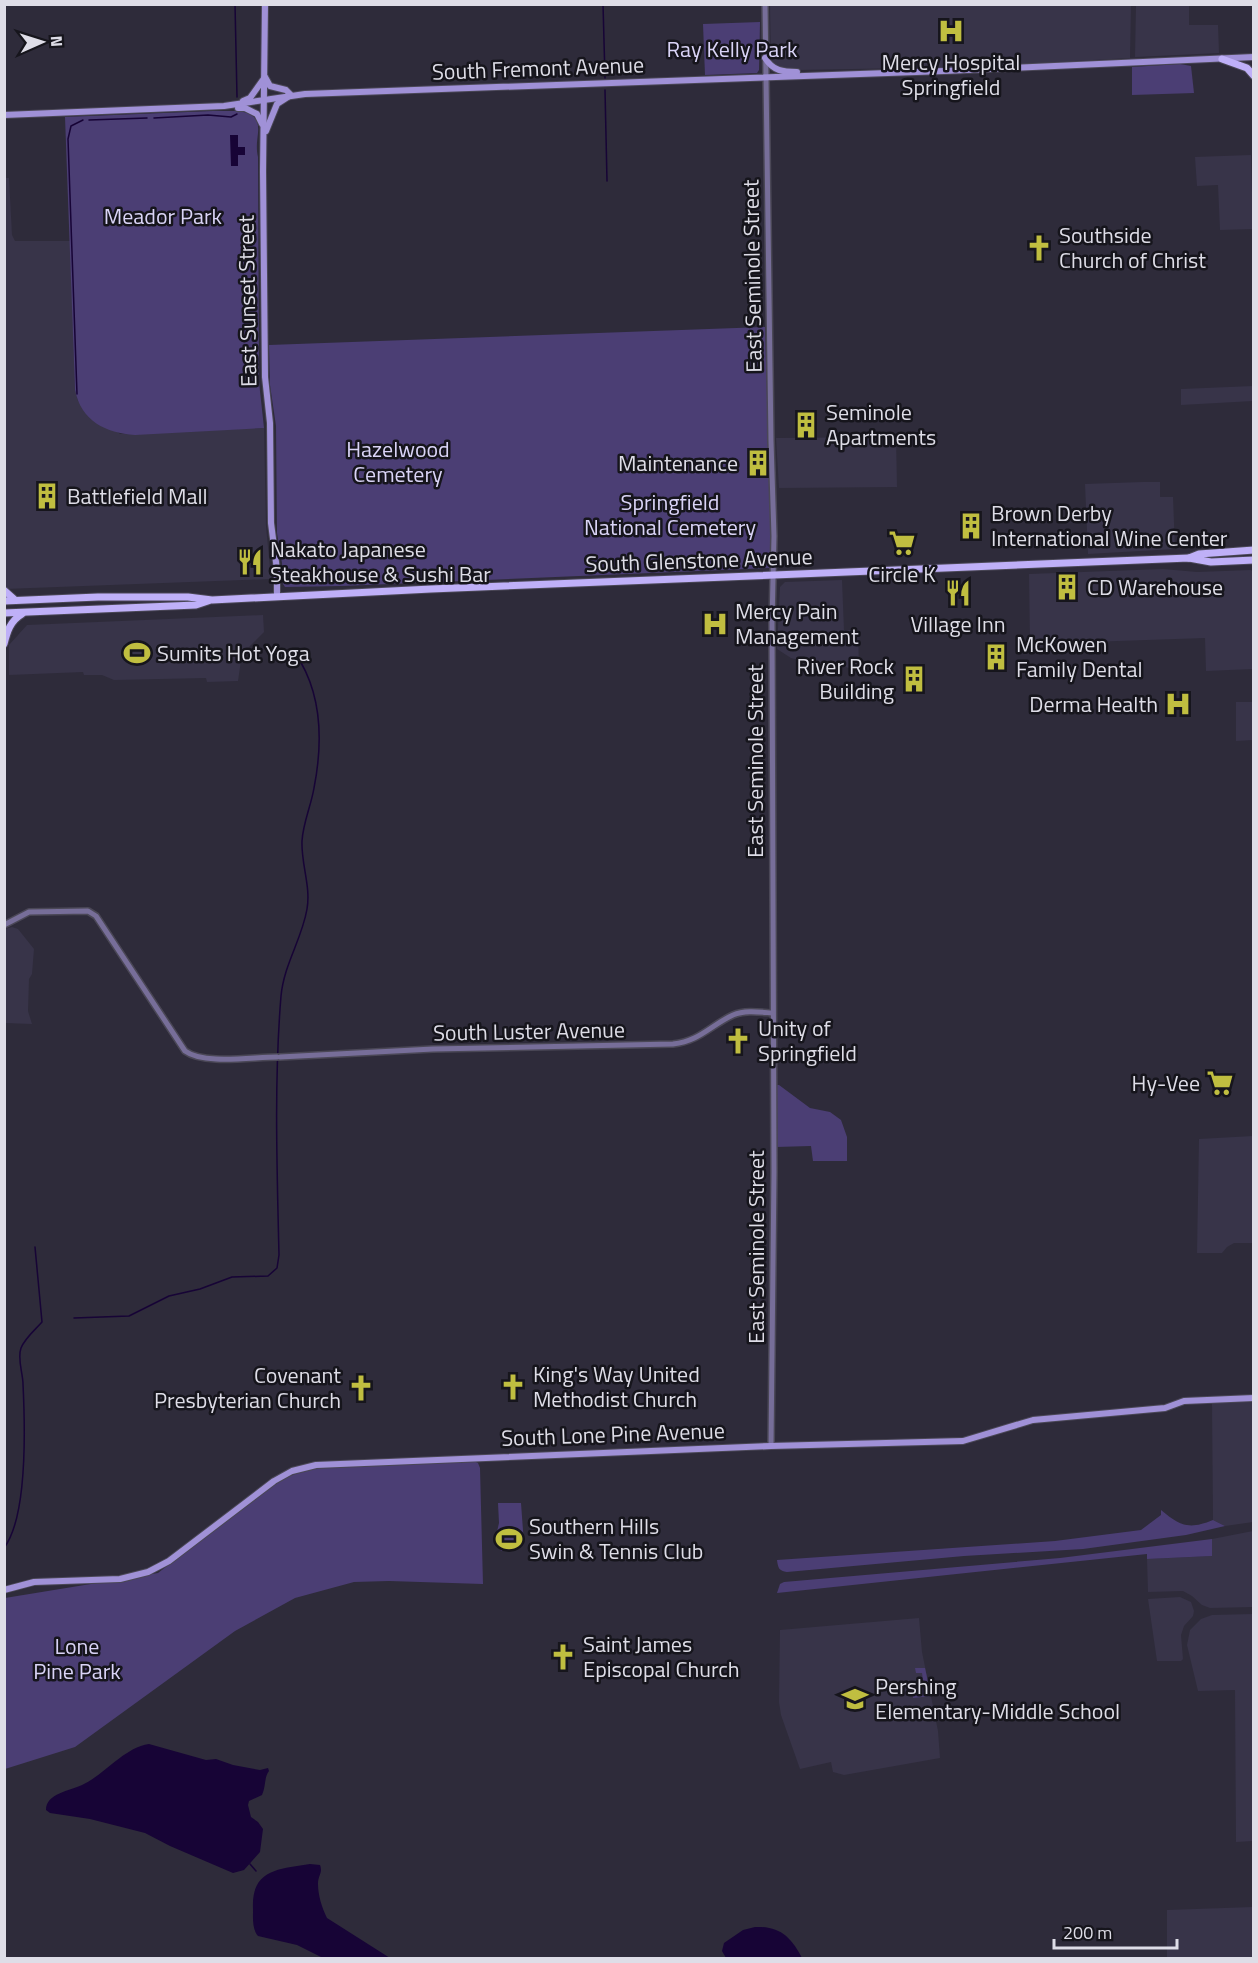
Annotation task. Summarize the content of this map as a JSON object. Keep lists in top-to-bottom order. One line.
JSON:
{"streets":{"main road":["South Fremont Avenue","East Sunset Street","South Glenstone Avenue","South Lone Pine Avenue"],"street":["East Seminole Street","South Luster Avenue"]},"crossings":[["South Fremont Avenue","East Seminole Street"],["South Fremont Avenue","East Sunset Street"],["East Seminole Street","South Glenstone Avenue"],["East Seminole Street","South Luster Avenue"],["East Seminole Street","South Lone Pine Avenue"],["East Sunset Street","South Glenstone Avenue"]],"parks":["Ray Kelly Park","Meador Park","Hazelwood Cemetery","Springfield National Cemetery","Lone Pine Park"],"places":{"hospital":["Mercy Hospital Springfield","Mercy Pain Management","Derma Health"],"church":["Southside Church of Christ","Unity of Springfield","King's Way United Methodist Church","Covenant Presbyterian Church","Saint James Episcopal Church"],"building":["Seminole Apartments","Maintenance","Battlefield Mall","Brown Derby International Wine Center","CD Warehouse","McKowen Family Dental","River Rock Building"],"supermarket":["Circle K","Hy-Vee"],"restaurant":["Nakato Japanese Steakhouse & Sushi Bar","Village Inn"],"sports":["Sumits Hot Yoga","Southern Hills Swin & Tennis Club"],"school or university":["Pershing Elementary-Middle School"]},"scale_bar":"200 m","north":"right"}
